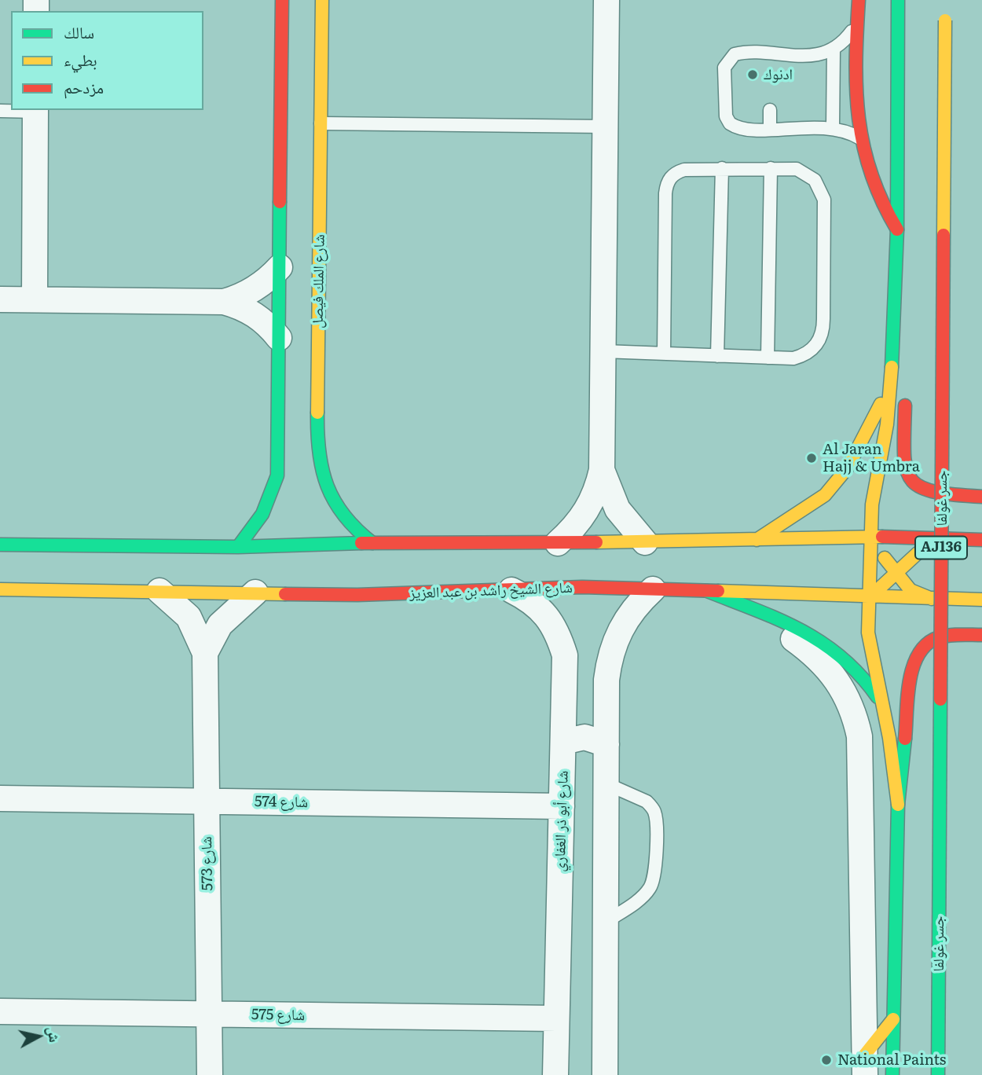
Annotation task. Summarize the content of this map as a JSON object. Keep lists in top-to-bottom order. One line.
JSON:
{"streets":{"main road":["شارع الملك فيصل","جسر غولفا","AJ136","شارع الشيخ راشد بن عبد العزيز"],"street":["شارع 574","شارع أبو ذر الغفاري","شارع 573","شارع 575"]},"crossings":[["شارع الشيخ راشد بن عبد العزيز","شارع أبو ذر الغفاري"],["شارع الشيخ راشد بن عبد العزيز","شارع 573"],["شارع 574","شارع أبو ذر الغفاري"],["شارع 574","شارع 573"],["شارع أبو ذر الغفاري","شارع 575"],["شارع 573","شارع 575"]],"places":["ادنوك","Al Jaran Hajj & Umbra","National Paints"],"legend":["سالك","بطيء","مزدحم"],"north":"right"}
